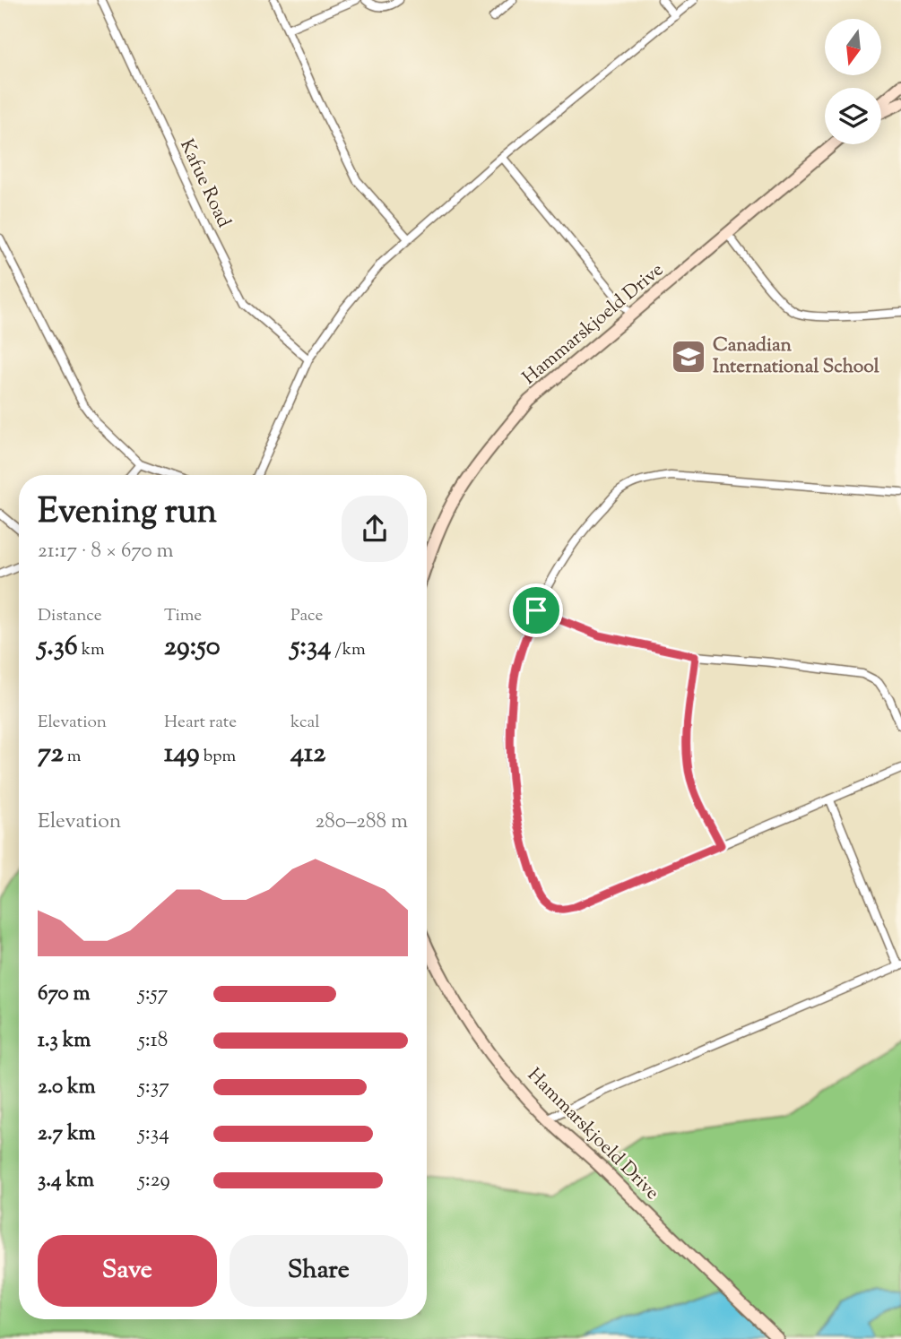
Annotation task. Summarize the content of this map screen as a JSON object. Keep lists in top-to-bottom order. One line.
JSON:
{"streets":{"main road":["Hammarskjoeld Drive"],"street":["Kafue Road"]},"places":{"school or university":["Canadian International School"]},"north":"bottom","page":{"heading":["Evening run","21:17 · 8 × 670 m"],"stats":[["Distance","5.36 km"],["Time","29:50"],["Pace","5:34 /km"],["Elevation","72 m"],["Heart rate","149 bpm"],["kcal","412"]],"chart":["Elevation","280–288 m"],"list":[{"name":"670 m","note":"5:57"},{"name":"1.3 km","note":"5:18"},{"name":"2.0 km","note":"5:37"},{"name":"2.7 km","note":"5:34"},{"name":"3.4 km","note":"5:29"}],"buttons":["Save","Share"]}}
